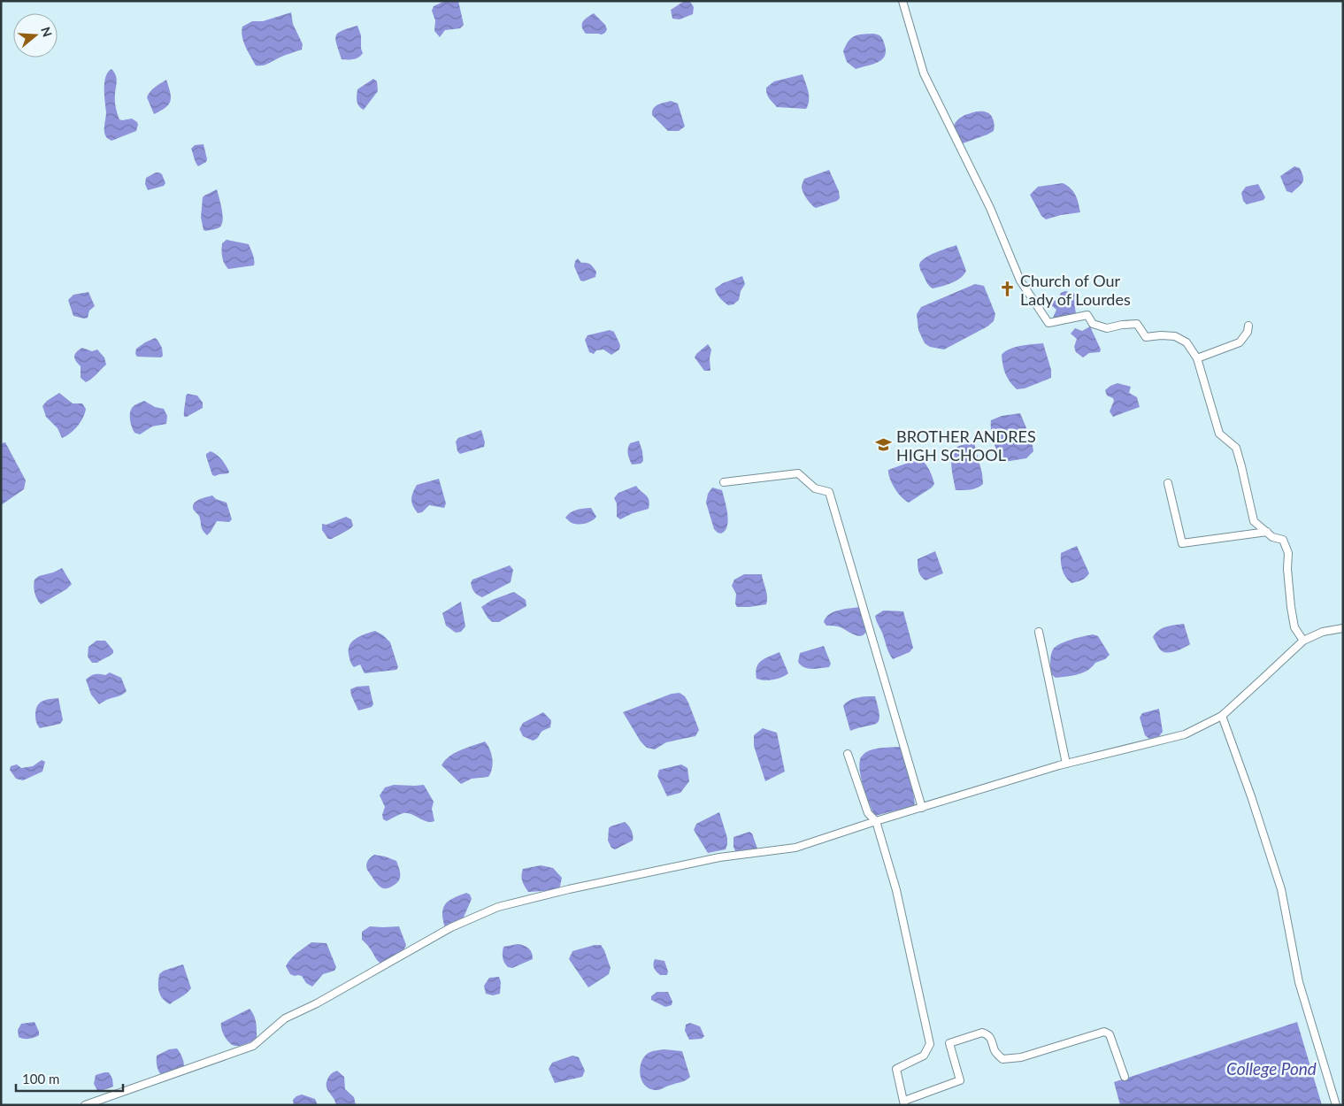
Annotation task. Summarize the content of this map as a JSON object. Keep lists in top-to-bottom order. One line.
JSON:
{"water":["College Pond"],"places":{"church":["Church of Our Lady of Lourdes"],"school or university":["BROTHER ANDRES HIGH SCHOOL"]},"scale_bar":"100 m","north":"right"}
